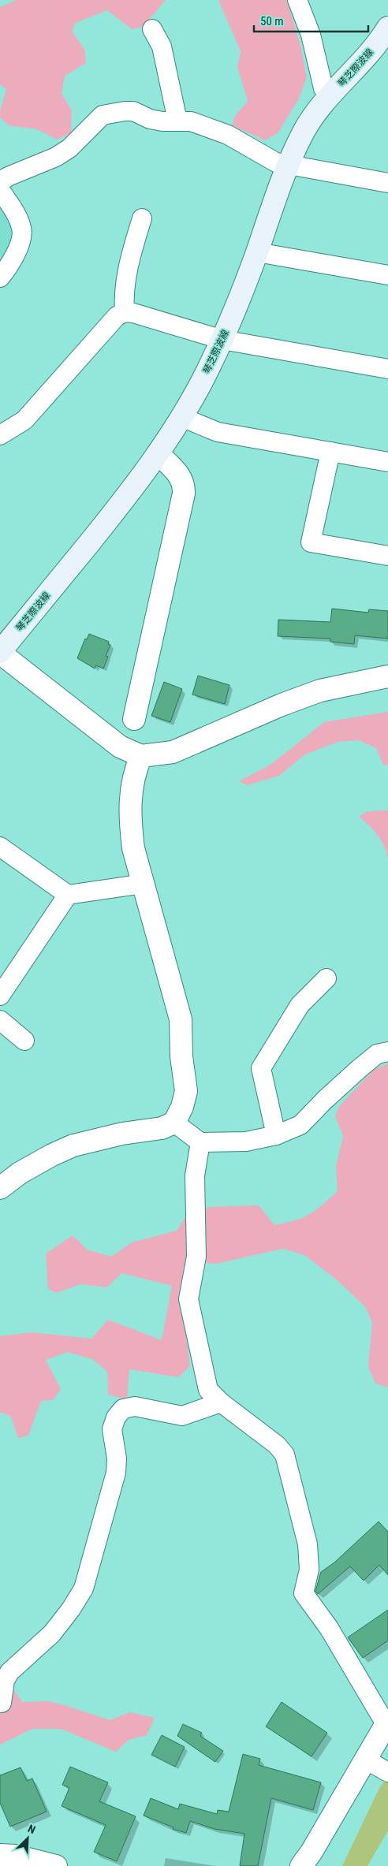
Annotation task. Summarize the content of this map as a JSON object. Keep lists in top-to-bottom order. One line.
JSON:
{"streets":{"main road":["琴芝際波線"]},"scale_bar":"50 m","north":"top right"}
